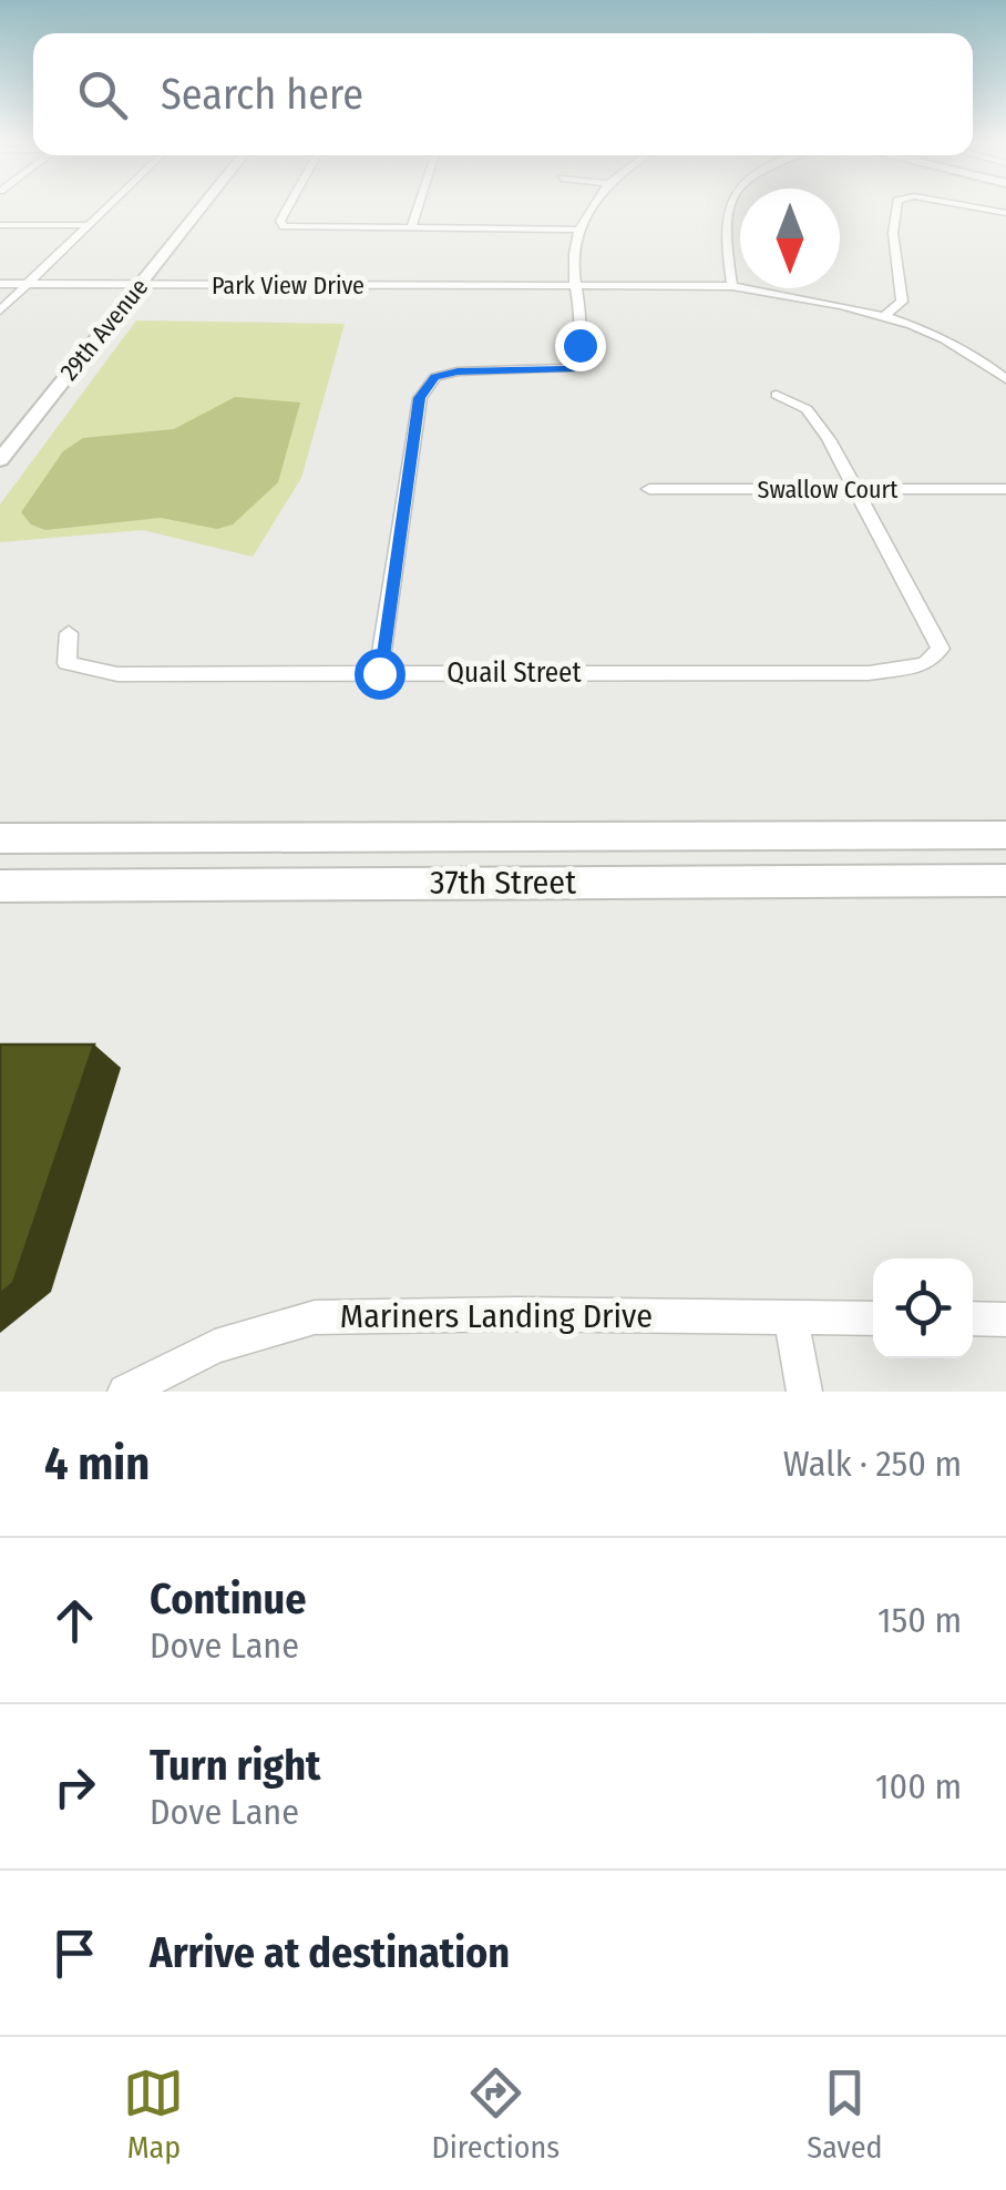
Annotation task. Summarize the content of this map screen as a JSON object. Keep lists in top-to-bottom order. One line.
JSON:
{"streets":{"main road":["37th Street"],"street":["Park View Drive","29th Avenue","Swallow Court","Quail Street","Mariners Landing Drive"]},"crossings":[["Park View Drive","29th Avenue"],["Swallow Court","Quail Street"]],"north":"bottom","page":{"search":"Search here","heading":["4 min","Walk · 250 m"],"list":[["Continue","Dove Lane","150 m"],["Turn right","Dove Lane","100 m"],"Arrive at destination"],"nav":["Map","Directions","Saved"]}}
